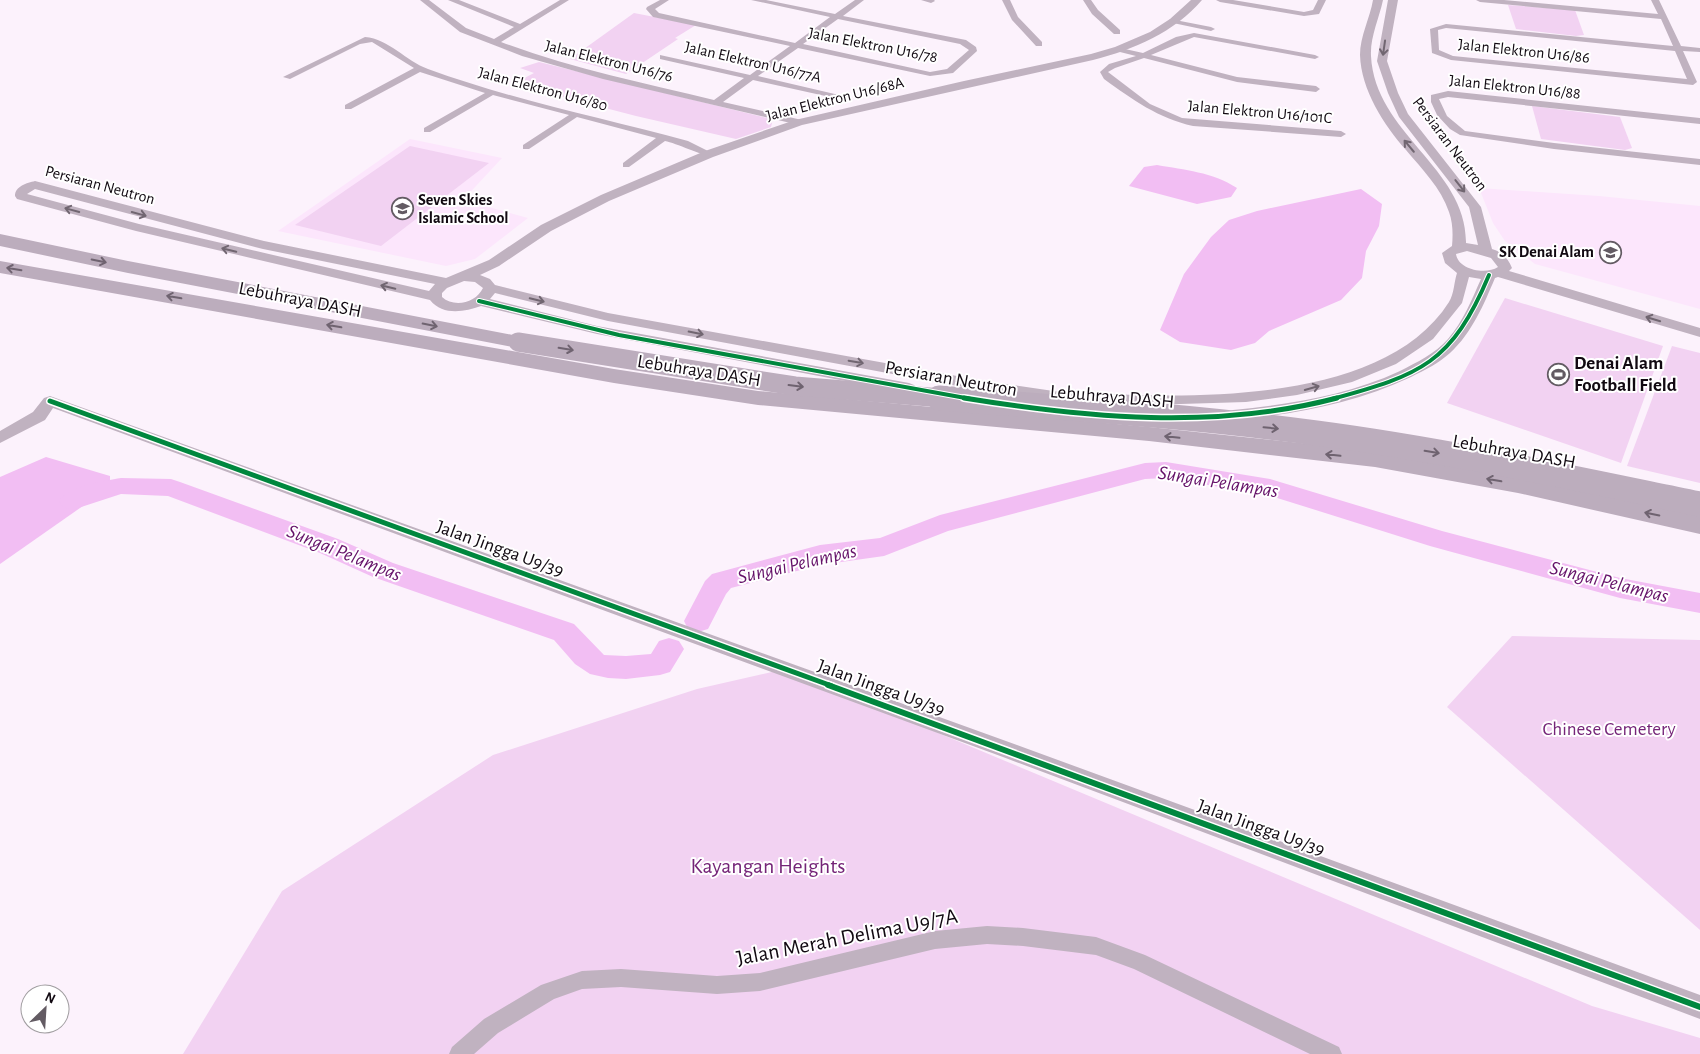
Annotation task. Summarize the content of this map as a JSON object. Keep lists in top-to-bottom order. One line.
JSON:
{"streets":{"highway":["Lebuhraya DASH"],"street":["Jalan Elektron U16/78","Jalan Elektron U16/86","Jalan Elektron U16/76","Jalan Elektron U16/77A","Jalan Elektron U16/88","Jalan Elektron U16/80","Jalan Elektron U16/68A","Jalan Elektron U16/101C","Persiaran Neutron","Jalan Jingga U9/39","Jalan Merah Delima U9/7A"]},"crossings":[["Jalan Elektron U16/76","Jalan Elektron U16/68A"],["Jalan Elektron U16/80","Jalan Elektron U16/68A"],["Jalan Elektron U16/68A","Persiaran Neutron"]],"water":["Sungai Pelampas"],"parks":["Chinese Cemetery","Kayangan Heights"],"places":{"school or university":["Seven Skies Islamic School","SK Denai Alam"],"sports":["Denai Alam Football Field"]},"north":"top right"}
